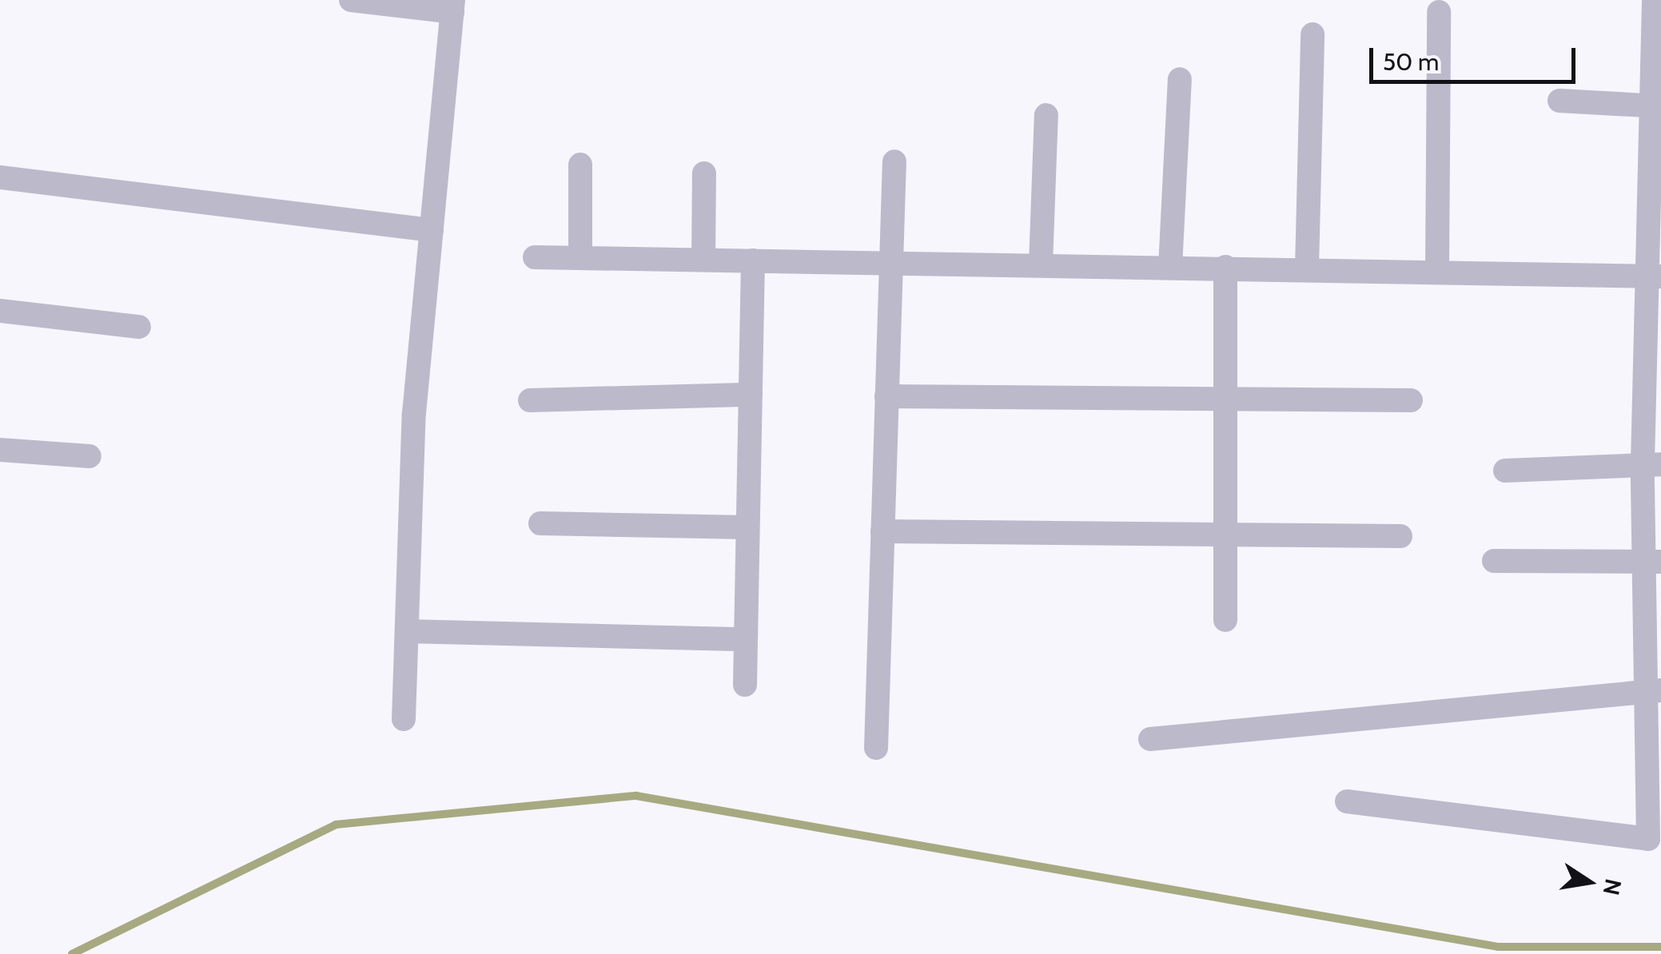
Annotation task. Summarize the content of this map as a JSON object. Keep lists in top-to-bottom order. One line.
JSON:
{"scale_bar":"50 m","north":"right"}
